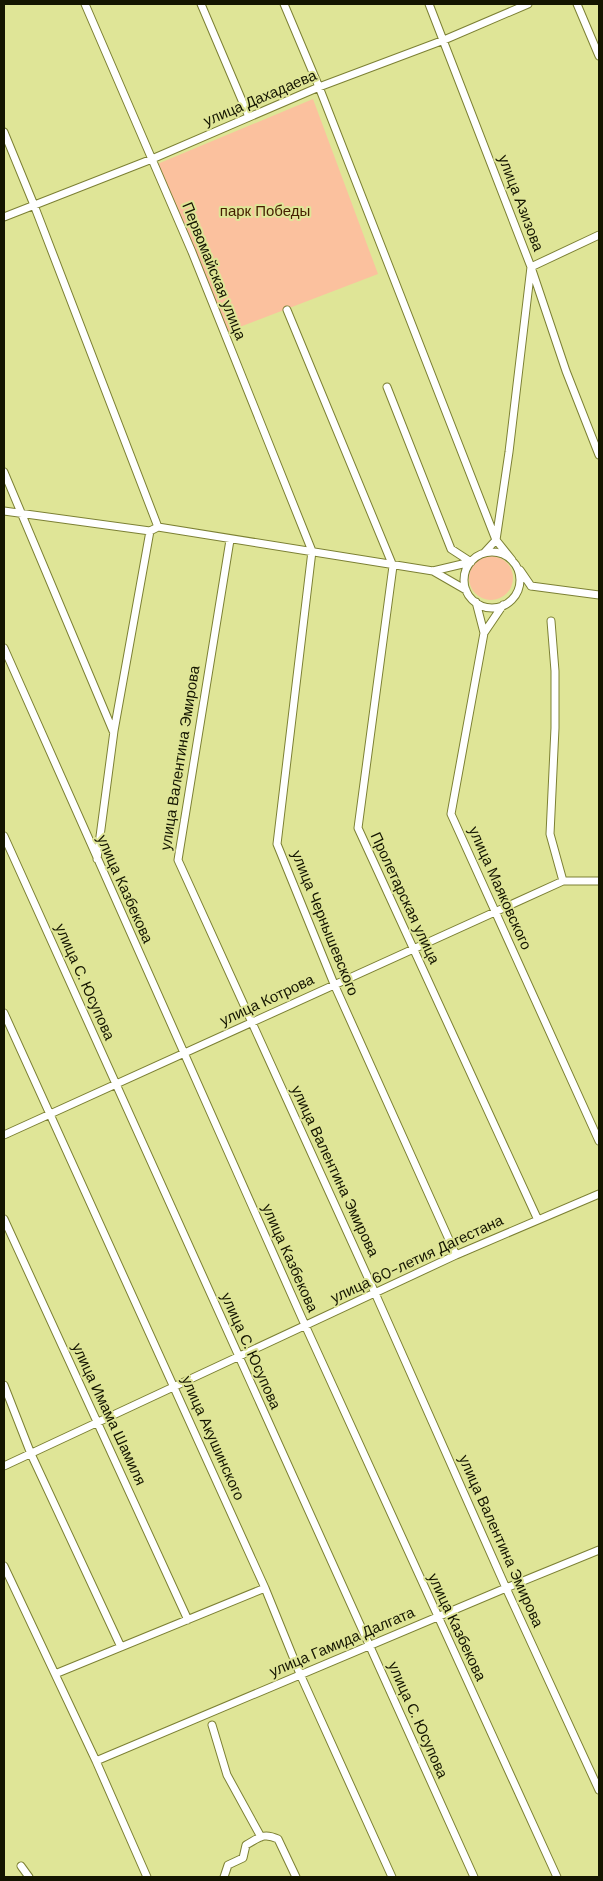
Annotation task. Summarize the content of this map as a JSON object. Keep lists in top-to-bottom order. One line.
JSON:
{"streets":{"street":["улица Дахадаева","улица Азизова","Первомайская улица","улица Валентина Эмирова","улица Маяковского","улица Казбекова","Пролетарская улица","улица Чернышевского","улица С. Юсупова","улица Котрова","улица 60-летия Дагестана","улица Имама Шамиля","улица Акушинского","улица Гамида Далгата"]},"crossings":[["улица Дахадаева","улица Азизова"],["улица Дахадаева","Первомайская улица"],["Первомайская улица","улица Чернышевского"],["улица Валентина Эмирова","улица Котрова"],["улица Валентина Эмирова","улица 60-летия Дагестана"],["улица Валентина Эмирова","улица Гамида Далгата"],["улица Маяковского","улица Котрова"],["улица Казбекова","улица Котрова"],["улица Казбекова","улица 60-летия Дагестана"],["улица Казбекова","улица Гамида Далгата"],["Пролетарская улица","улица Котрова"],["Пролетарская улица","улица 60-летия Дагестана"],["улица Чернышевского","улица Котрова"],["улица Чернышевского","улица 60-летия Дагестана"],["улица С. Юсупова","улица Котрова"],["улица С. Юсупова","улица 60-летия Дагестана"],["улица С. Юсупова","улица Гамида Далгата"],["улица Котрова","улица Акушинского"],["улица 60-летия Дагестана","улица Имама Шамиля"],["улица 60-летия Дагестана","улица Акушинского"],["улица Акушинского","улица Гамида Далгата"]],"parks":["парк Победы"]}
